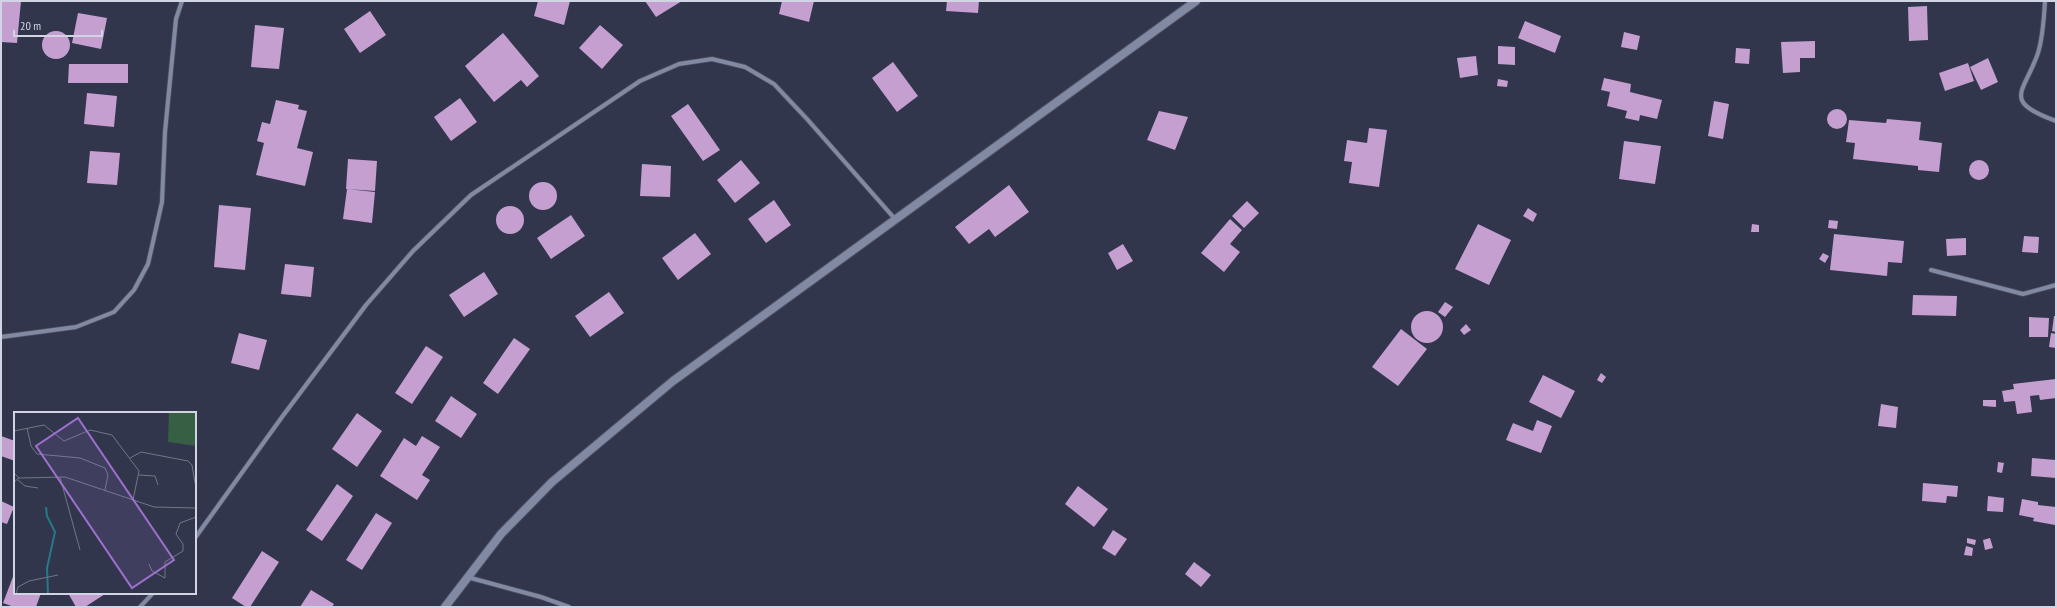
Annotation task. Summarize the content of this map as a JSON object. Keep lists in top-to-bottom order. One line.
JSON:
{"scale_bar":"20 m"}
